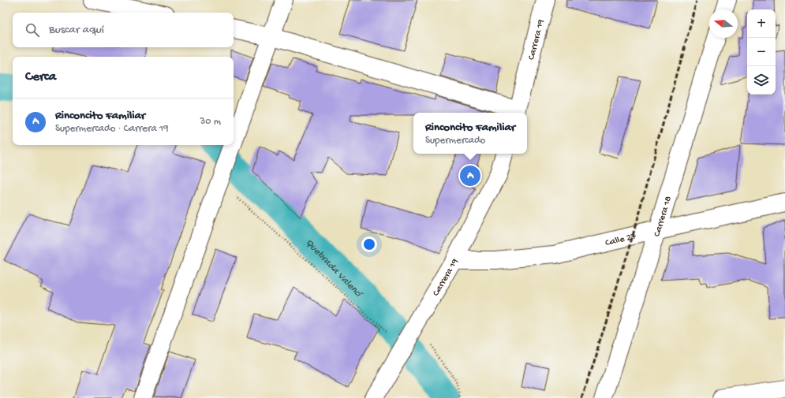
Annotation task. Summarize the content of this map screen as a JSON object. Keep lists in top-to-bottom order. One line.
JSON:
{"streets":{"street":["Carrera 19","Carrera 18","Calle 27"]},"crossings":[["Carrera 19","Calle 27"],["Carrera 18","Calle 27"]],"water":["Quebrada Valencí"],"north":"left","page":{"map_buttons":["+","−"],"search":"Buscar aquí","heading":"Cerca","list":[{"mark":"A","name":"Rinconcito Familiar","note":"Supermercado · Carrera 19","value":"30 m"}],"popup":["Rinconcito Familiar","Supermercado"],"pins":"A"}}
